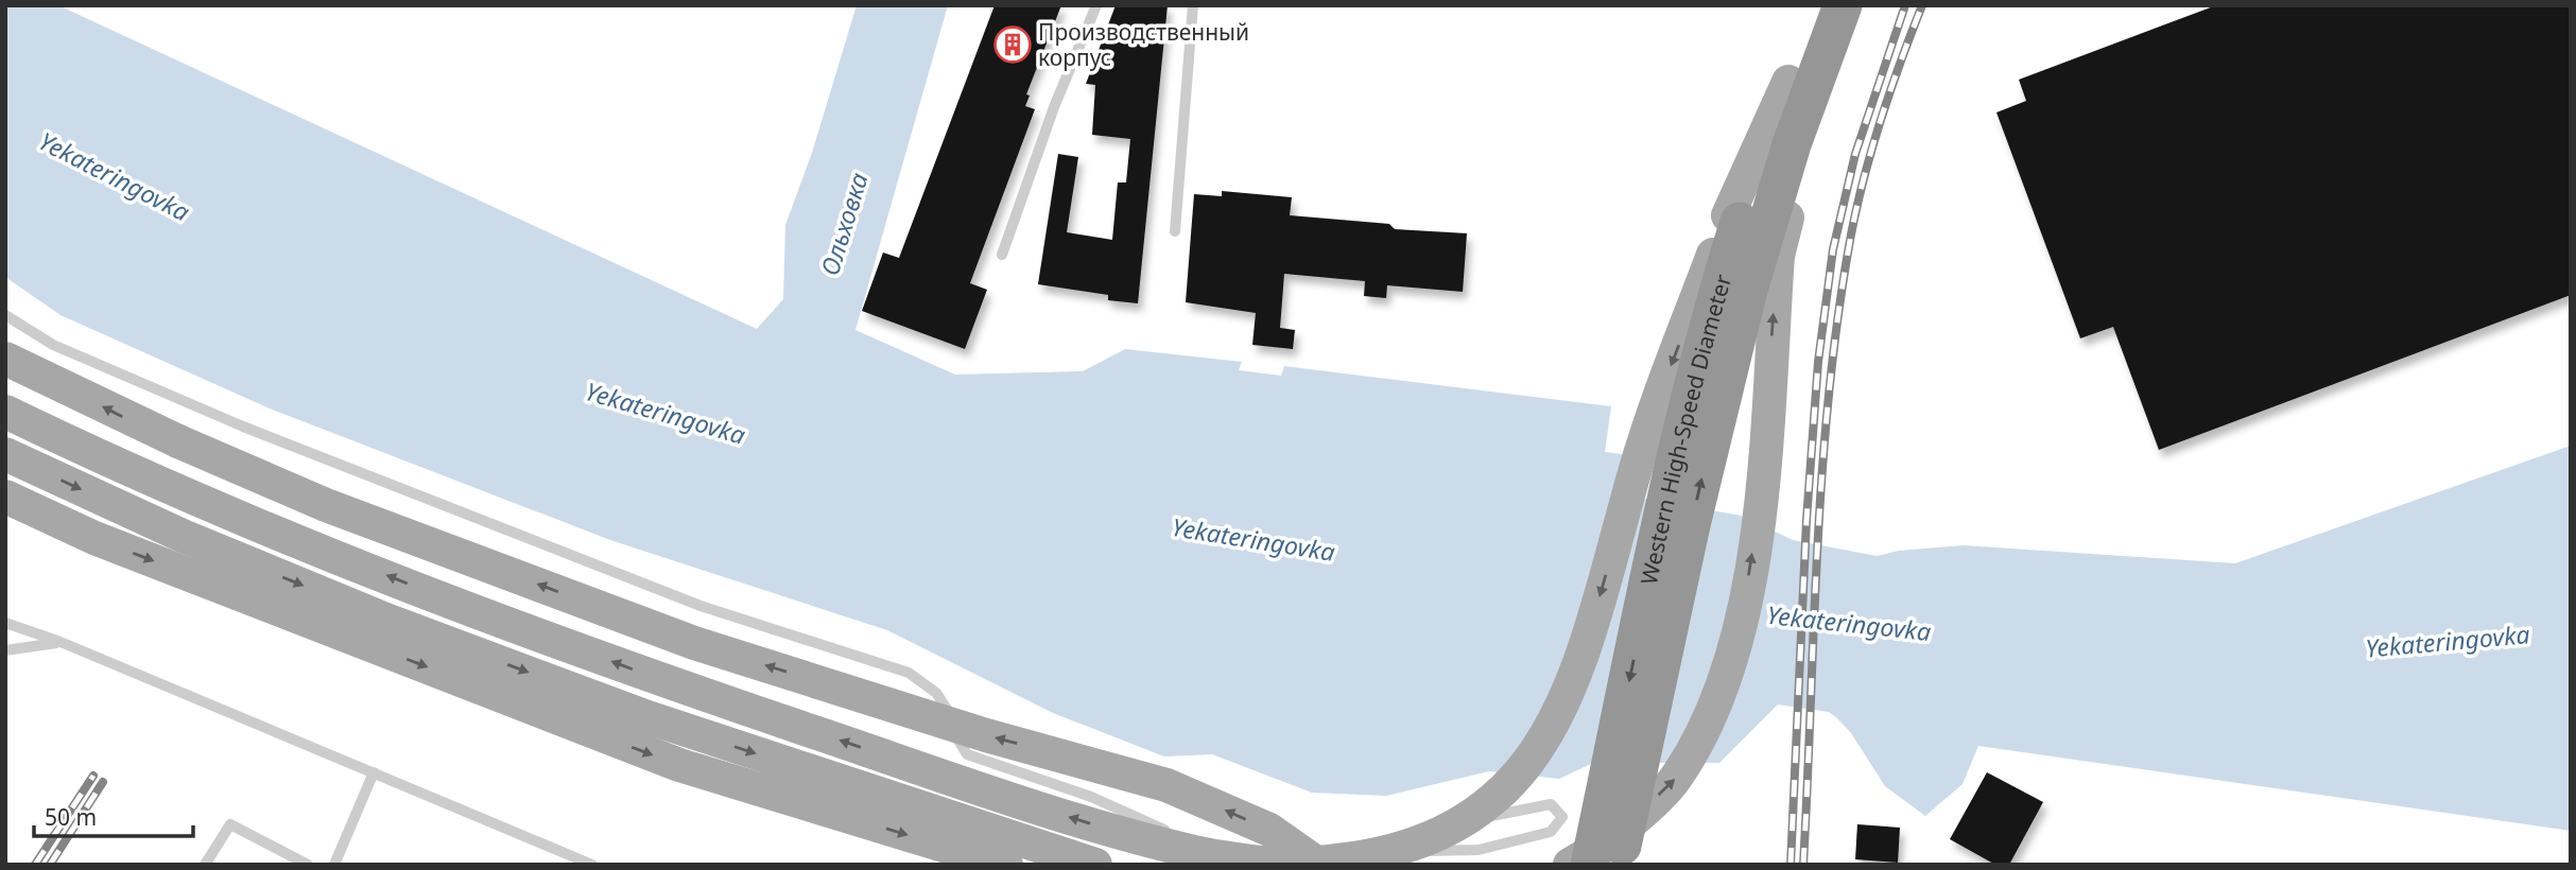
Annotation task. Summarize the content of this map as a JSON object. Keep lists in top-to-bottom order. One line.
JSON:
{"streets":{"highway":["Western High-Speed Diameter"]},"water":["Yekateringovka","Ольховка"],"places":{"building":["Производственный корпус"]},"scale_bar":"50 m"}
